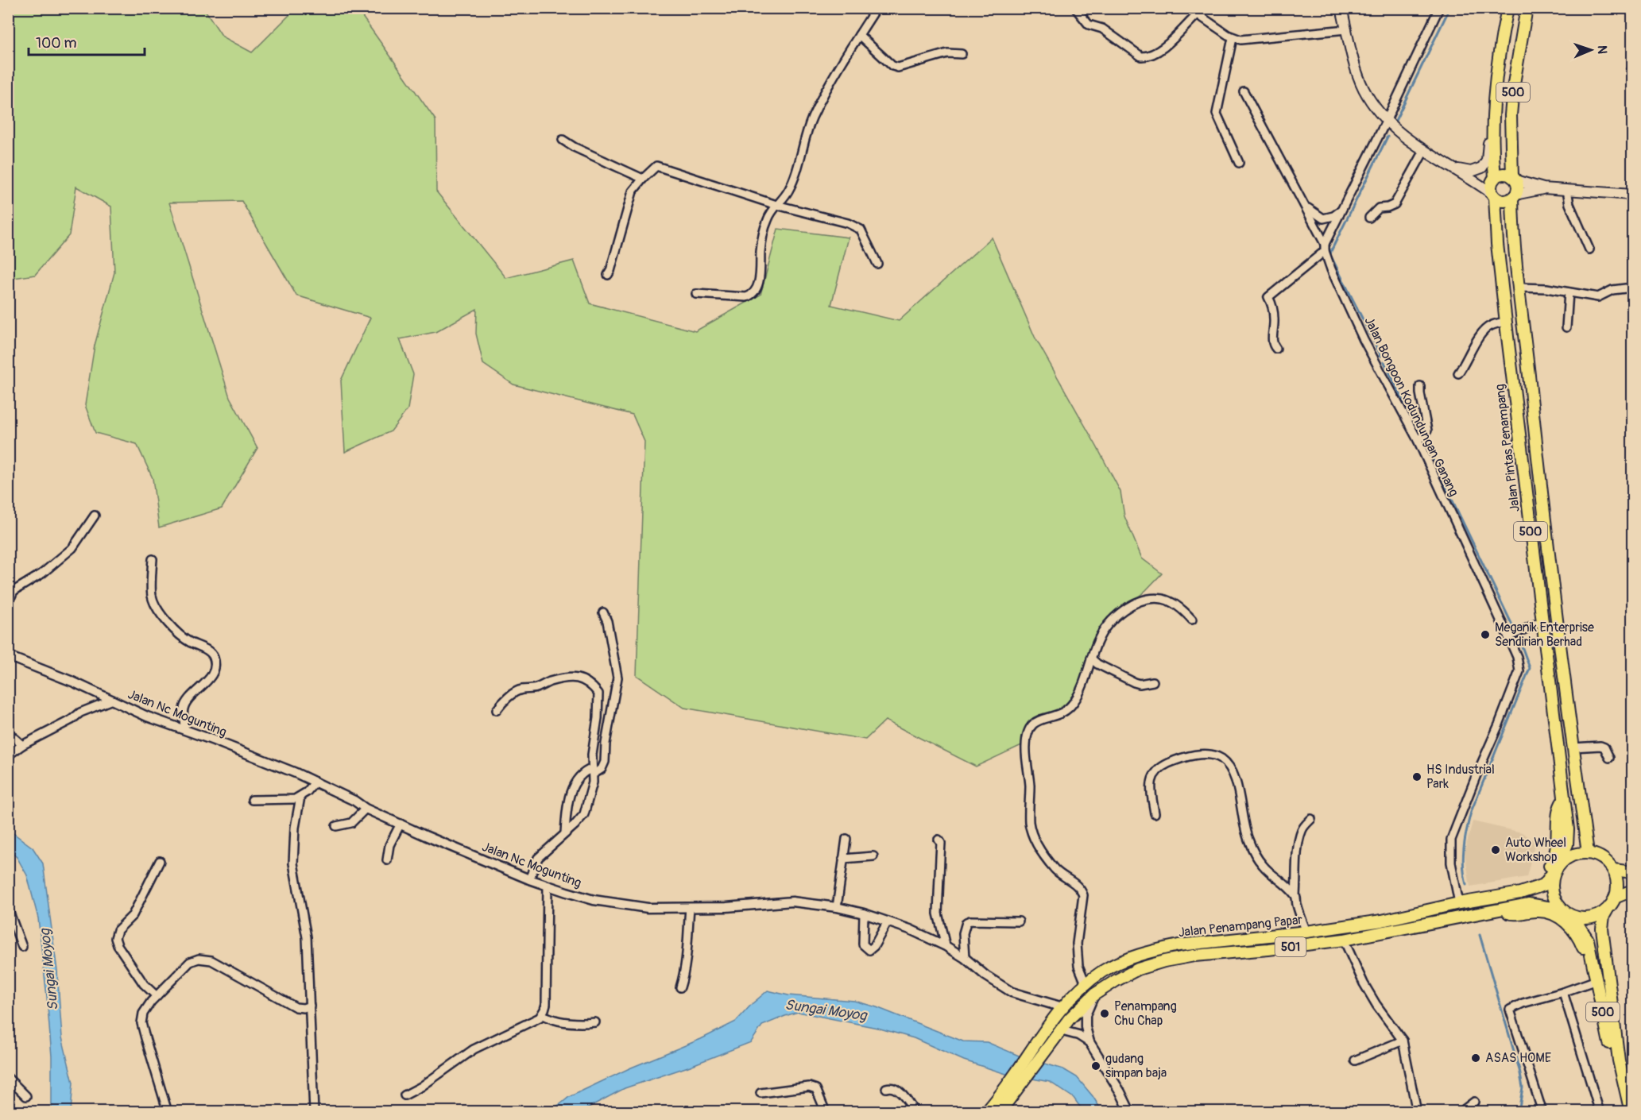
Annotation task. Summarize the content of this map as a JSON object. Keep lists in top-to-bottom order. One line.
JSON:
{"streets":{"main road":["500","Jalan Pintas Penampang","Jalan Penampang Papar","501"],"street":["Jalan Bongoon Kodundungan Ganang","Jalan Nc Mogunting"]},"crossings":[["500","Jalan Pintas Penampang"],["500","Jalan Penampang Papar"],["Jalan Bongoon Kodundungan Ganang","Jalan Penampang Papar"],["Jalan Pintas Penampang","Jalan Penampang Papar"],["Jalan Nc Mogunting","Jalan Penampang Papar"]],"water":["Sungai Moyog"],"places":["Meganik Enterprise Sendirian Berhad","HS Industrial Park","Auto Wheel Workshop","Penampang Chu Chap","ASAS HOME","gudang simpan baja"],"scale_bar":"100 m","north":"right"}
